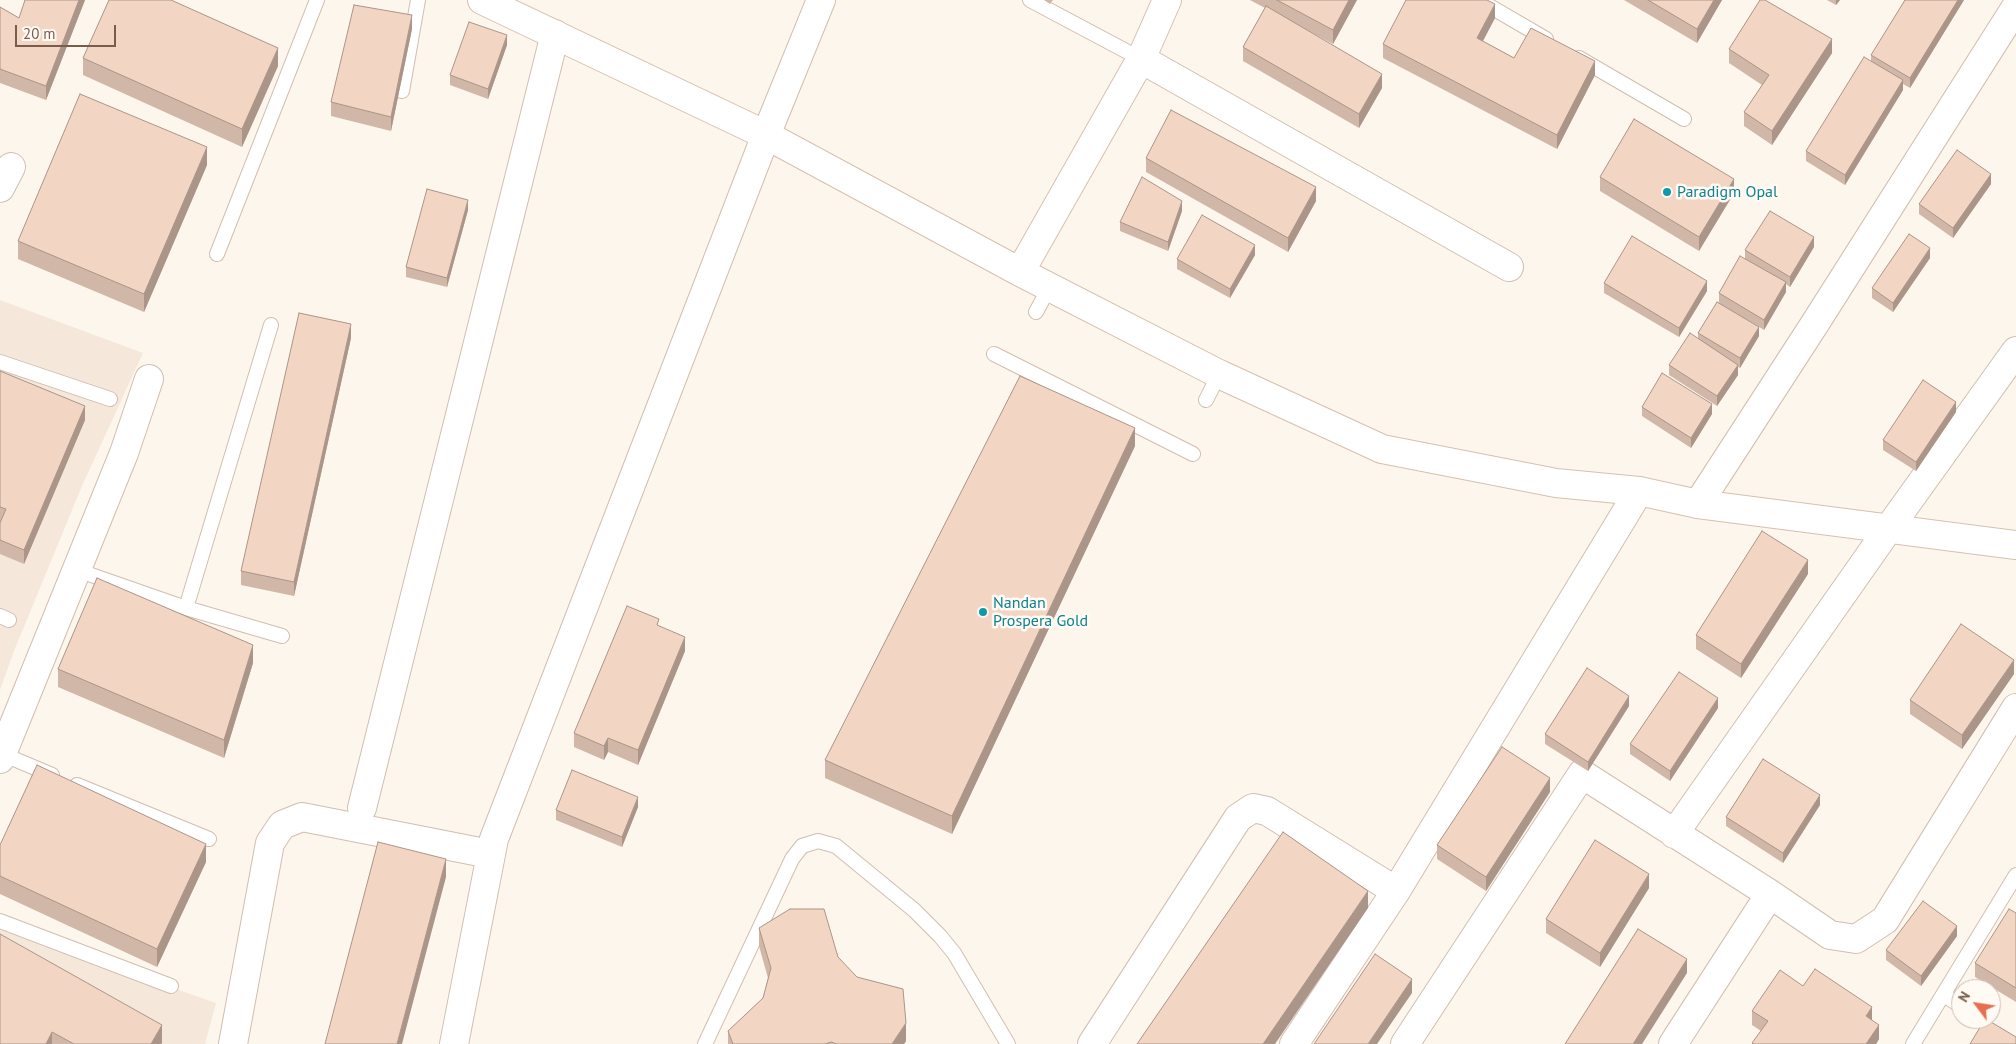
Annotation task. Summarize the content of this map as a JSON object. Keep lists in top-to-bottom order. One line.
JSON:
{"places":["Paradigm Opal","Nandan Prospera Gold"],"scale_bar":"20 m","north":"top left"}
